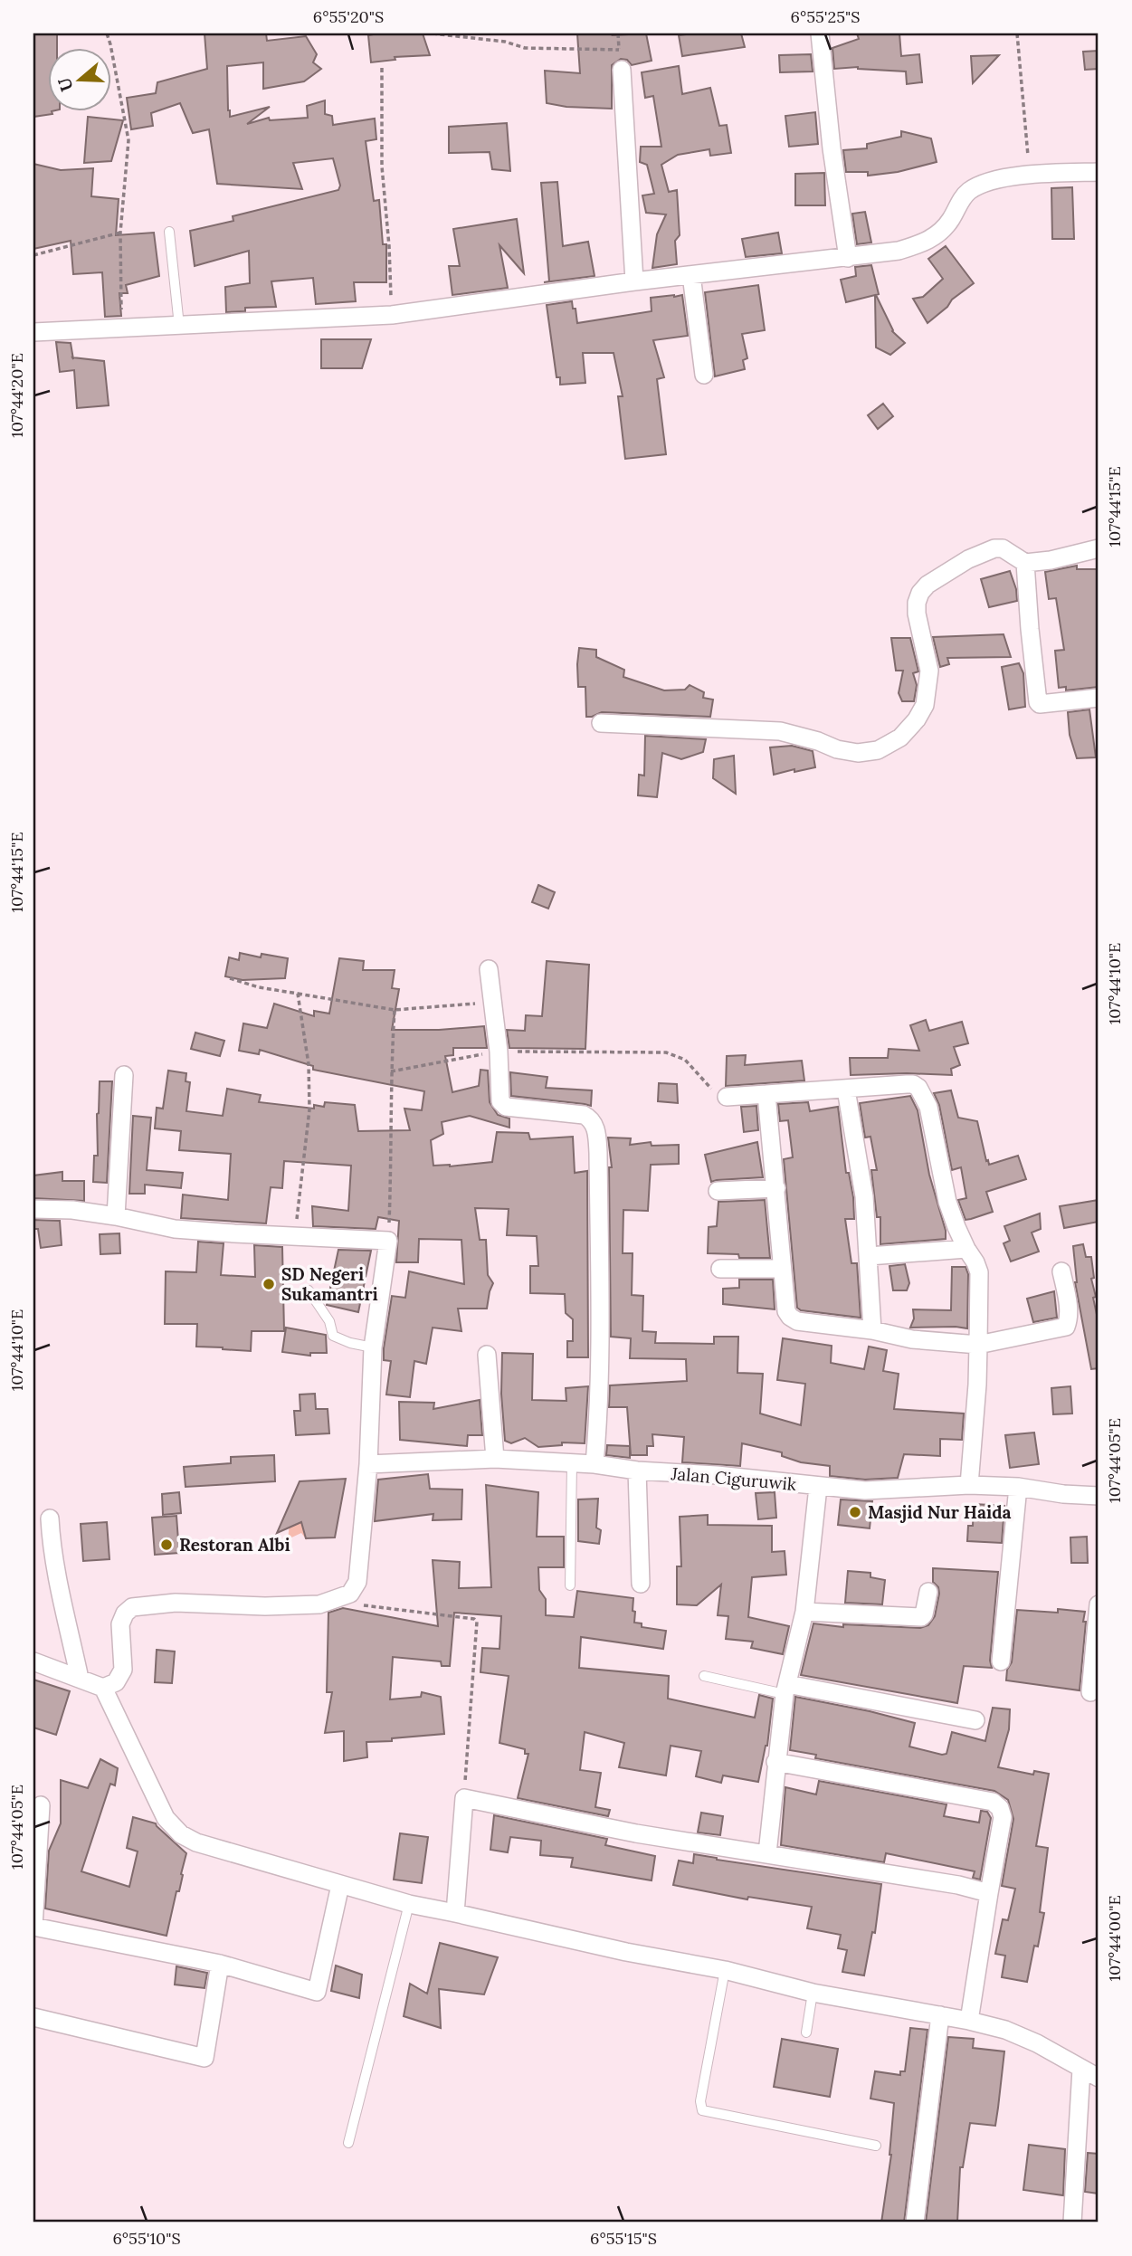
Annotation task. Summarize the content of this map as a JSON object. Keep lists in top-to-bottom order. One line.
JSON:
{"streets":{"street":["Jalan Ciguruwik"]},"places":["SD Negeri Sukamantri","Masjid Nur Haida","Restoran Albi"],"north":"left","coordinates":["6°55'20\"S","6°55'25\"S","107°44'20\"E","107°44'15\"E","107°44'10\"E","107°44'05\"E","107°44'00\"E","6°55'10\"S","6°55'15\"S"]}
